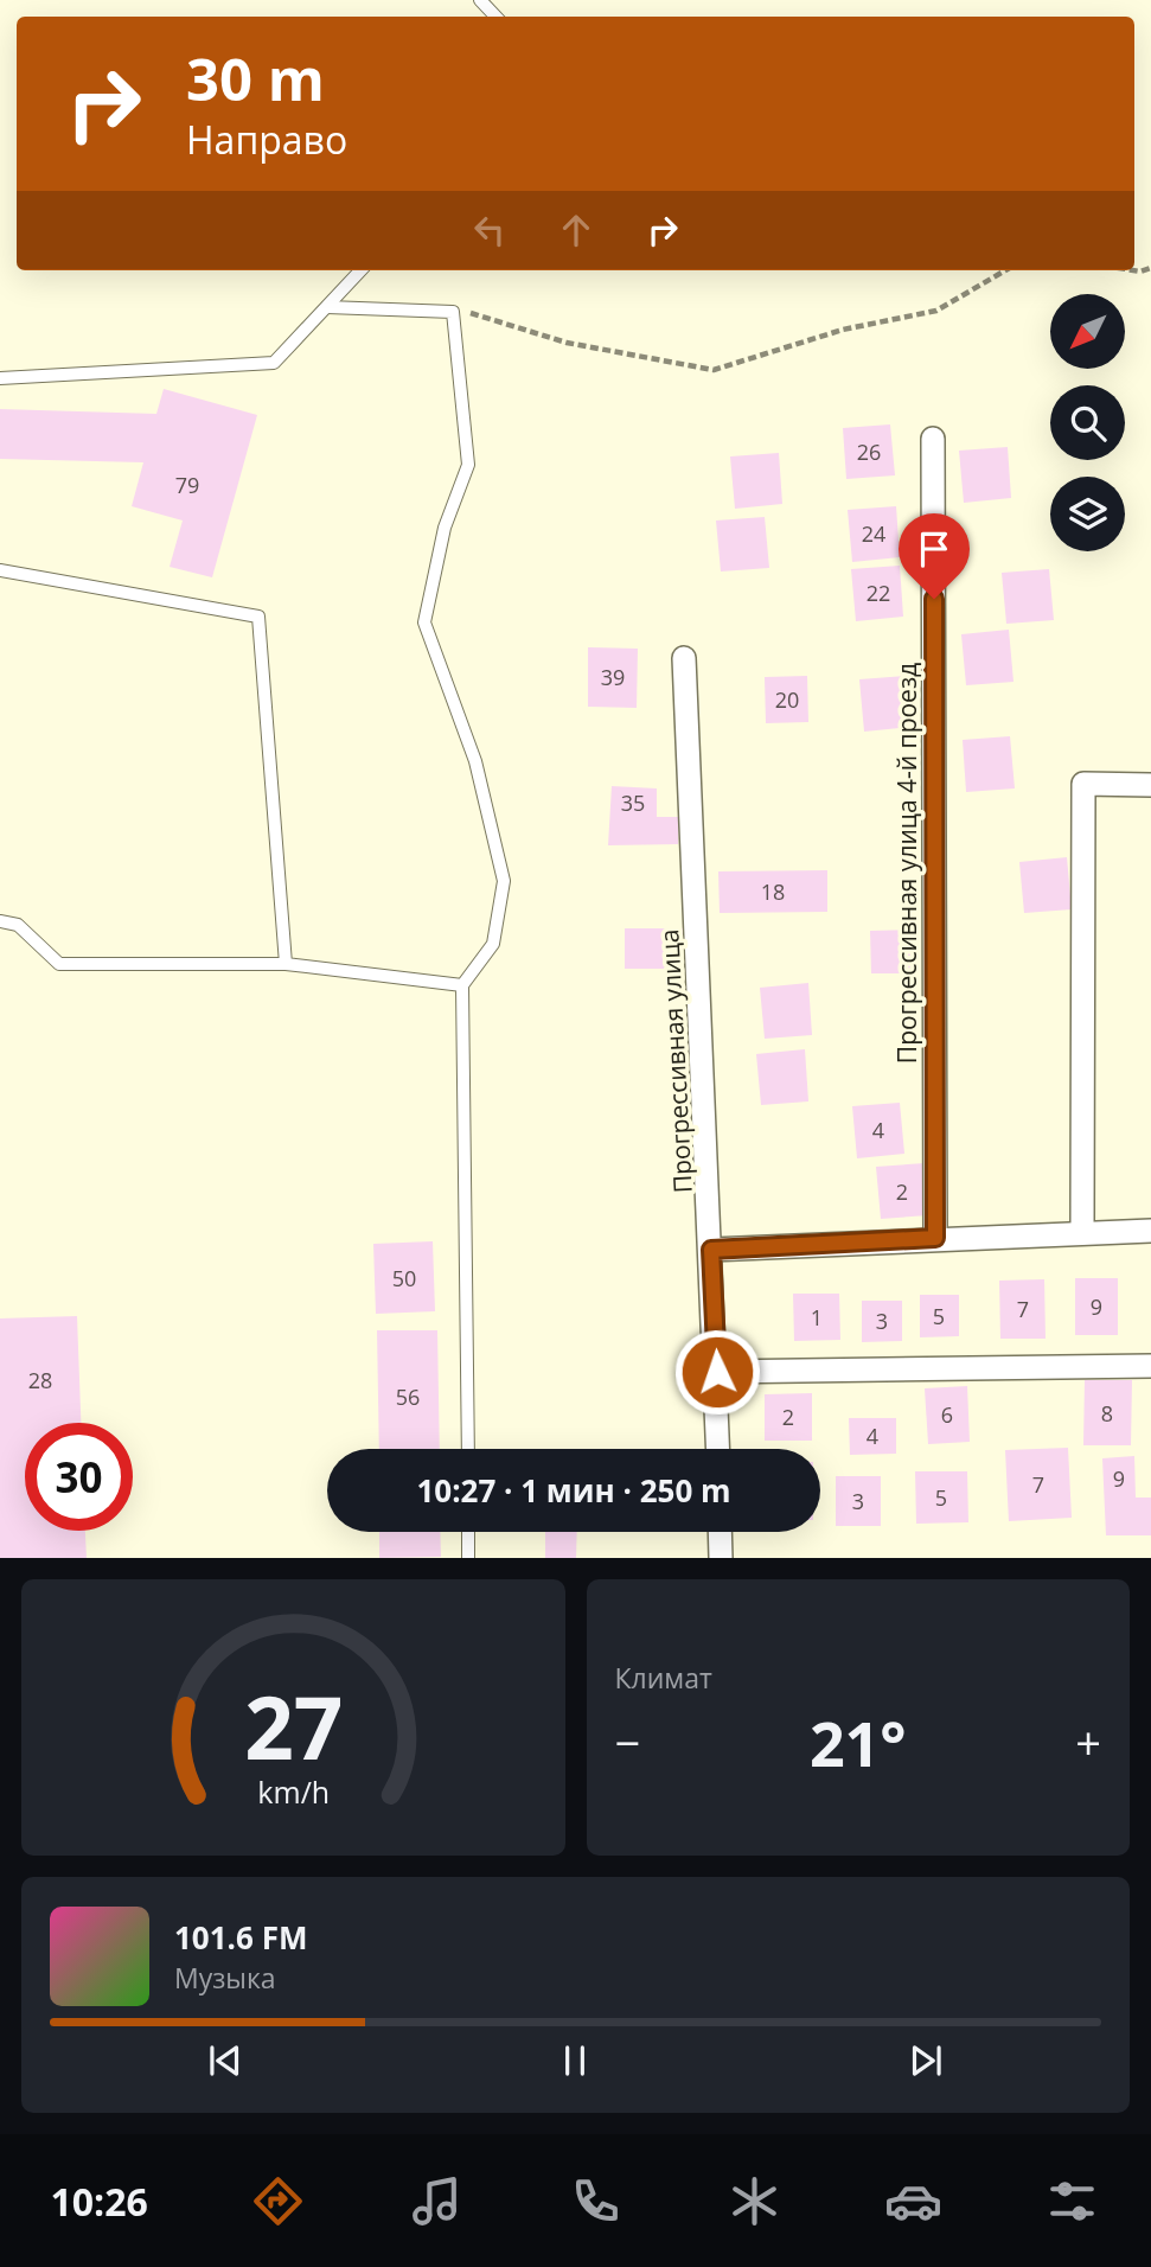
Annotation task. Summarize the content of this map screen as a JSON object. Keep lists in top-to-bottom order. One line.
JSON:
{"streets":{"street":["Прогрессивная улица 4-й проезд","Прогрессивная улица"]},"house_numbers":["26","79","24","22","39","20","35","18","4","2","50","9","7","5","1","3","28","56","8","6","2","4","9","7","5","3"],"north":"bottom left","page":{"turn":["30 m","Направо"],"limit":"30","trip":"10:27 · 1 мин · 250 m","tile":"Климат","heat":["−","21°","+"],"song":["101.6 FM","Музыка"],"tabs":"10:26","gauge":["27","km/h"]}}
